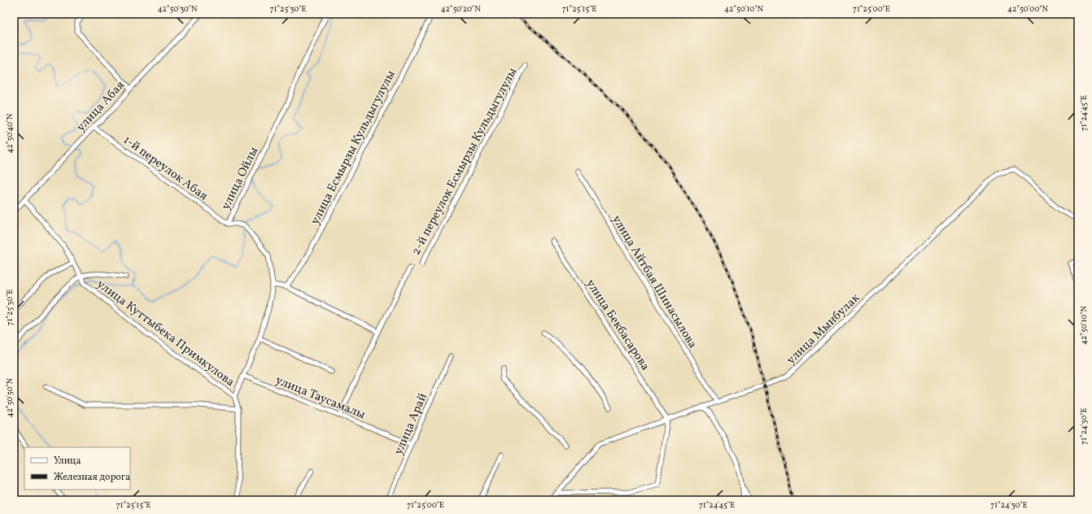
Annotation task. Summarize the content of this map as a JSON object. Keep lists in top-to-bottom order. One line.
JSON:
{"streets":{"street":["улица Абая","улица Есмырзы Кульдыгулулы","2-й переулок Есмырзы Кульдыгулулы","1-й переулок Абая","улица Ойлы","улица Айтбая Шинасылова","улица Бекбасарова","улица Мынбулак","улица Куттыбека Примкулова","улица Таусамалы","улица Арай"]},"crossings":[["улица Абая","1-й переулок Абая"],["улица Абая","улица Куттыбека Примкулова"],["1-й переулок Абая","улица Ойлы"],["улица Ойлы","улица Таусамалы"],["улица Айтбая Шинасылова","улица Мынбулак"],["улица Бекбасарова","улица Мынбулак"],["улица Таусамалы","улица Арай"]],"legend":["Улица","Железная дорога"],"coordinates":["42°50'30\"N","71°25'30\"E","42°50'20\"N","71°25'15\"E","42°50'10\"N","71°25'00\"E","42°50'00\"N","71°24'45\"E","42°50'40\"N","42°50'50\"N","71°24'30\"E"]}
